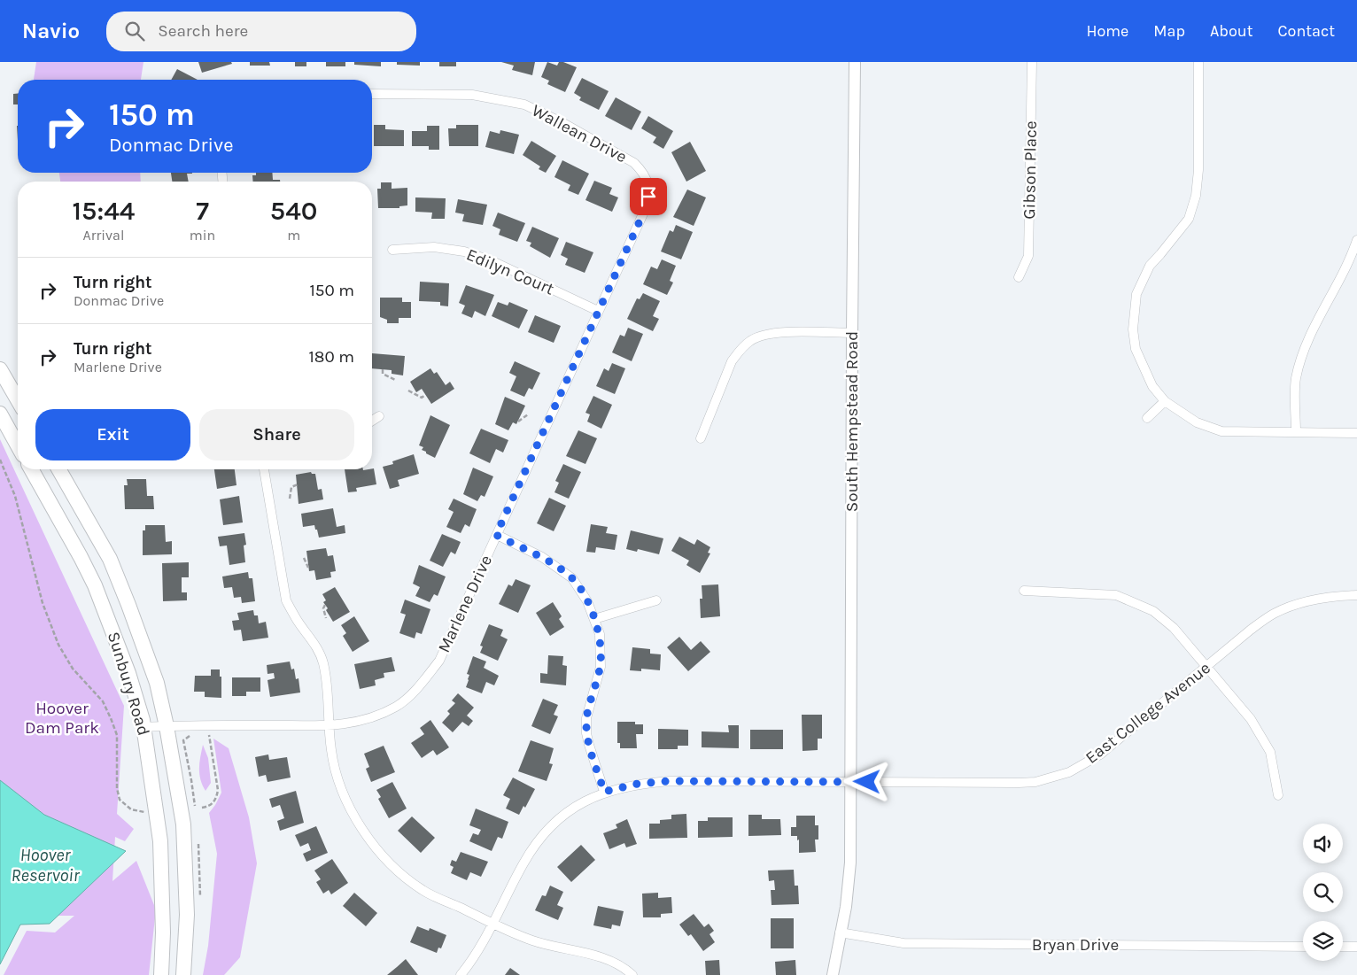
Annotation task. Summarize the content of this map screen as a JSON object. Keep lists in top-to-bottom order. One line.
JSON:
{"streets":{"main road":["Sunbury Road"],"street":["Wallean Drive","Gibson Place","Edilyn Court","South Hempstead Road","Marlene Drive","East College Avenue","Bryan Drive"]},"crossings":[["Wallean Drive","Marlene Drive"],["Edilyn Court","Marlene Drive"],["South Hempstead Road","East College Avenue"],["South Hempstead Road","Bryan Drive"],["Marlene Drive","Sunbury Road"]],"water":["Hoover Reservoir"],"parks":["Hoover Dam Park"],"page":{"header":"Navio","search":"Search here","nav":["Home","Map","About","Contact"],"turn":["150 m","Donmac Drive"],"eta":["15:44","Arrival","7","min","540","m"],"list":[{"name":"Turn right","note":"Donmac Drive","value":"150 m"},{"name":"Turn right","note":"Marlene Drive","value":"180 m"}],"buttons":["Exit","Share"]}}
